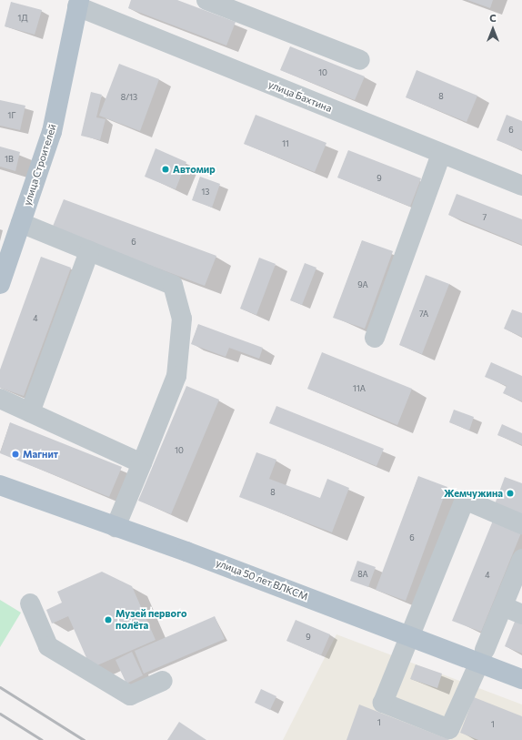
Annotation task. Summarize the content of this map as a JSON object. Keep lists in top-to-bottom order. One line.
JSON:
{"streets":{"main road":["улица Строителей","улица 50 лет ВЛКСМ"],"street":["улица Бахтина"]},"crossings":[["улица Бахтина","улица Строителей"]],"places":["Автомир","Магнит","Жемчужина","Музей первого полёта"],"house_numbers":["1Д","10","8","8/13","1Г","6","11","1В","9","13","7","6","9А","7А","4","11А","10","8","6","8А","4","9","1","1"],"north":"top"}
